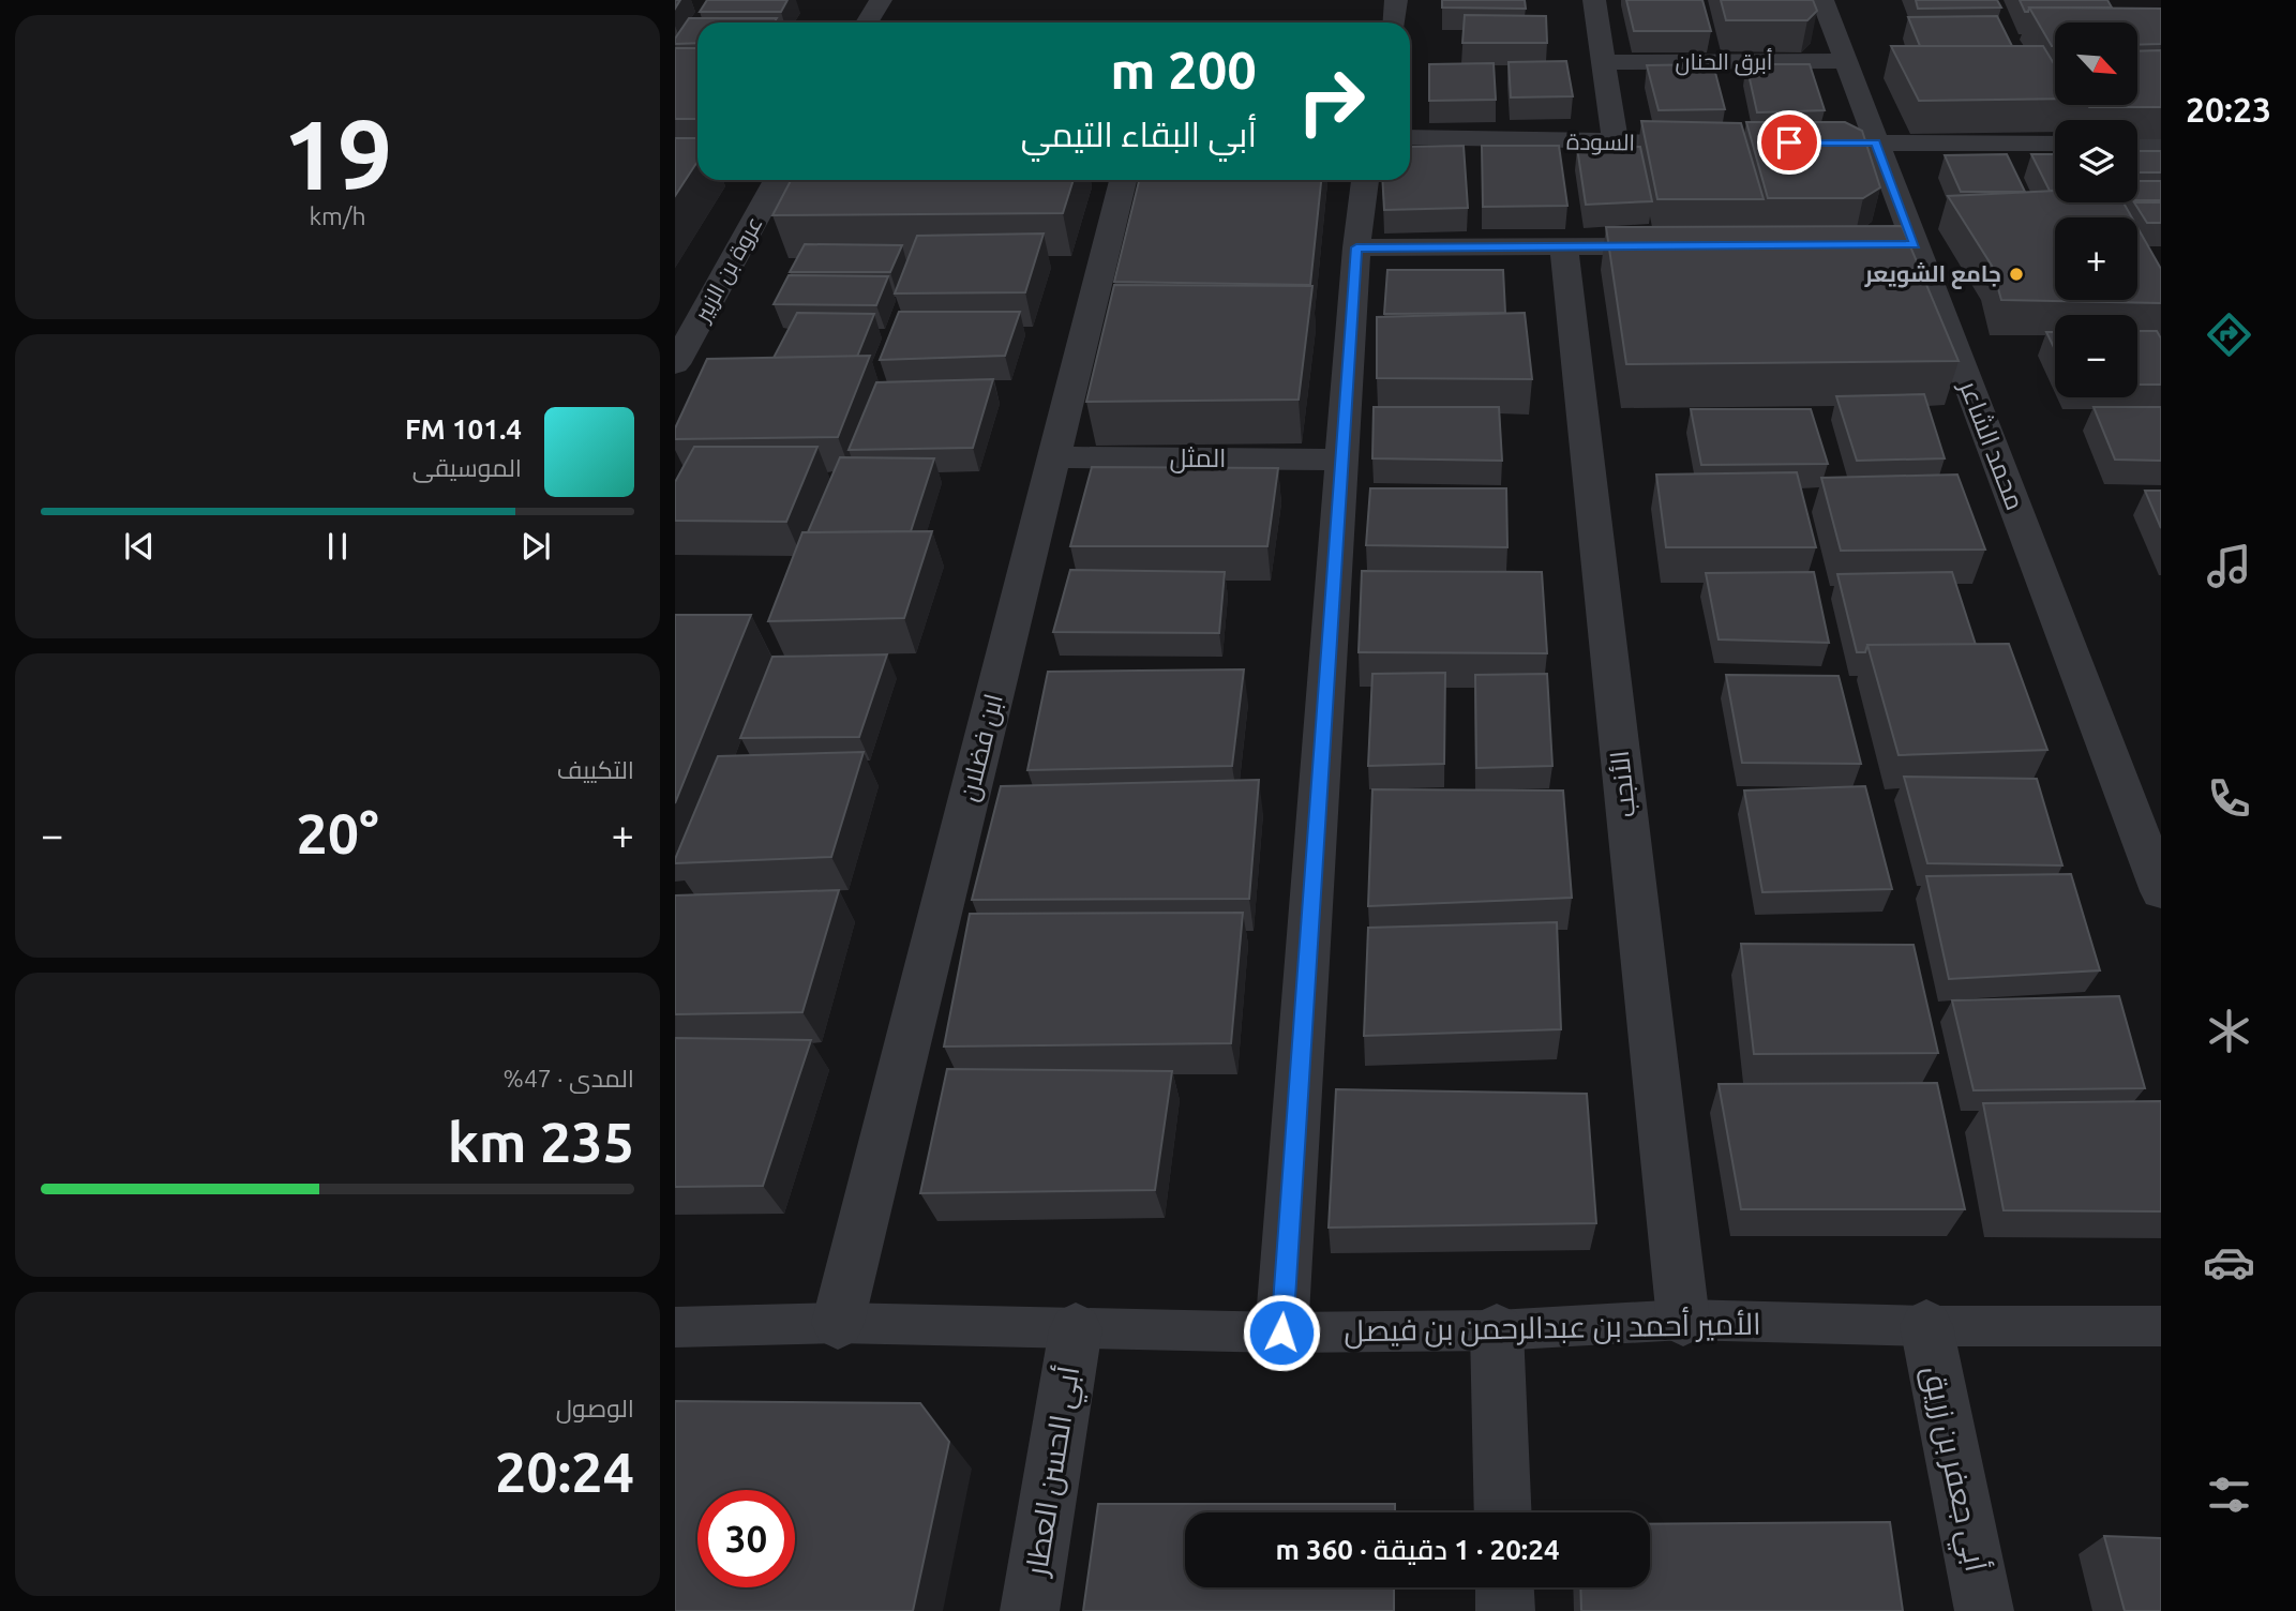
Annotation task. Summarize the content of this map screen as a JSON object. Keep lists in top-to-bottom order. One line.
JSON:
{"streets":{"street":["أبرق الحنان","السودة","عروة بن الزبير","محمد الشاعر","المثل","ابن فضلان","الأنجب","أبي جعفر بن زريق","أبي الحسن العطار"],"lane":["الأمير أحمد بن عبدالرحمن بن فيصل"]},"crossings":[["أبرق الحنان","محمد الشاعر"],["المثل","ابن فضلان"],["ابن فضلان","الأمير أحمد بن عبدالرحمن بن فيصل"],["الأنجب","الأمير أحمد بن عبدالرحمن بن فيصل"],["الأمير أحمد بن عبدالرحمن بن فيصل","أبي جعفر بن زريق"],["الأمير أحمد بن عبدالرحمن بن فيصل","أبي الحسن العطار"]],"places":["جامع الشويعر"],"north":"bottom right","page":{"tabs":"20:23","tile":[["19","km/h"],"التكييف",["المدى · 47%","235 km"],["الوصول","20:24"]],"map_buttons":["+","−"],"turn":["200 m","أبي البقاء التيمي"],"song":["101.4 FM","الموسيقى"],"heat":["−","20°","+"],"limit":"30","trip":"20:24 · 1 دقيقة · 360 m"}}
